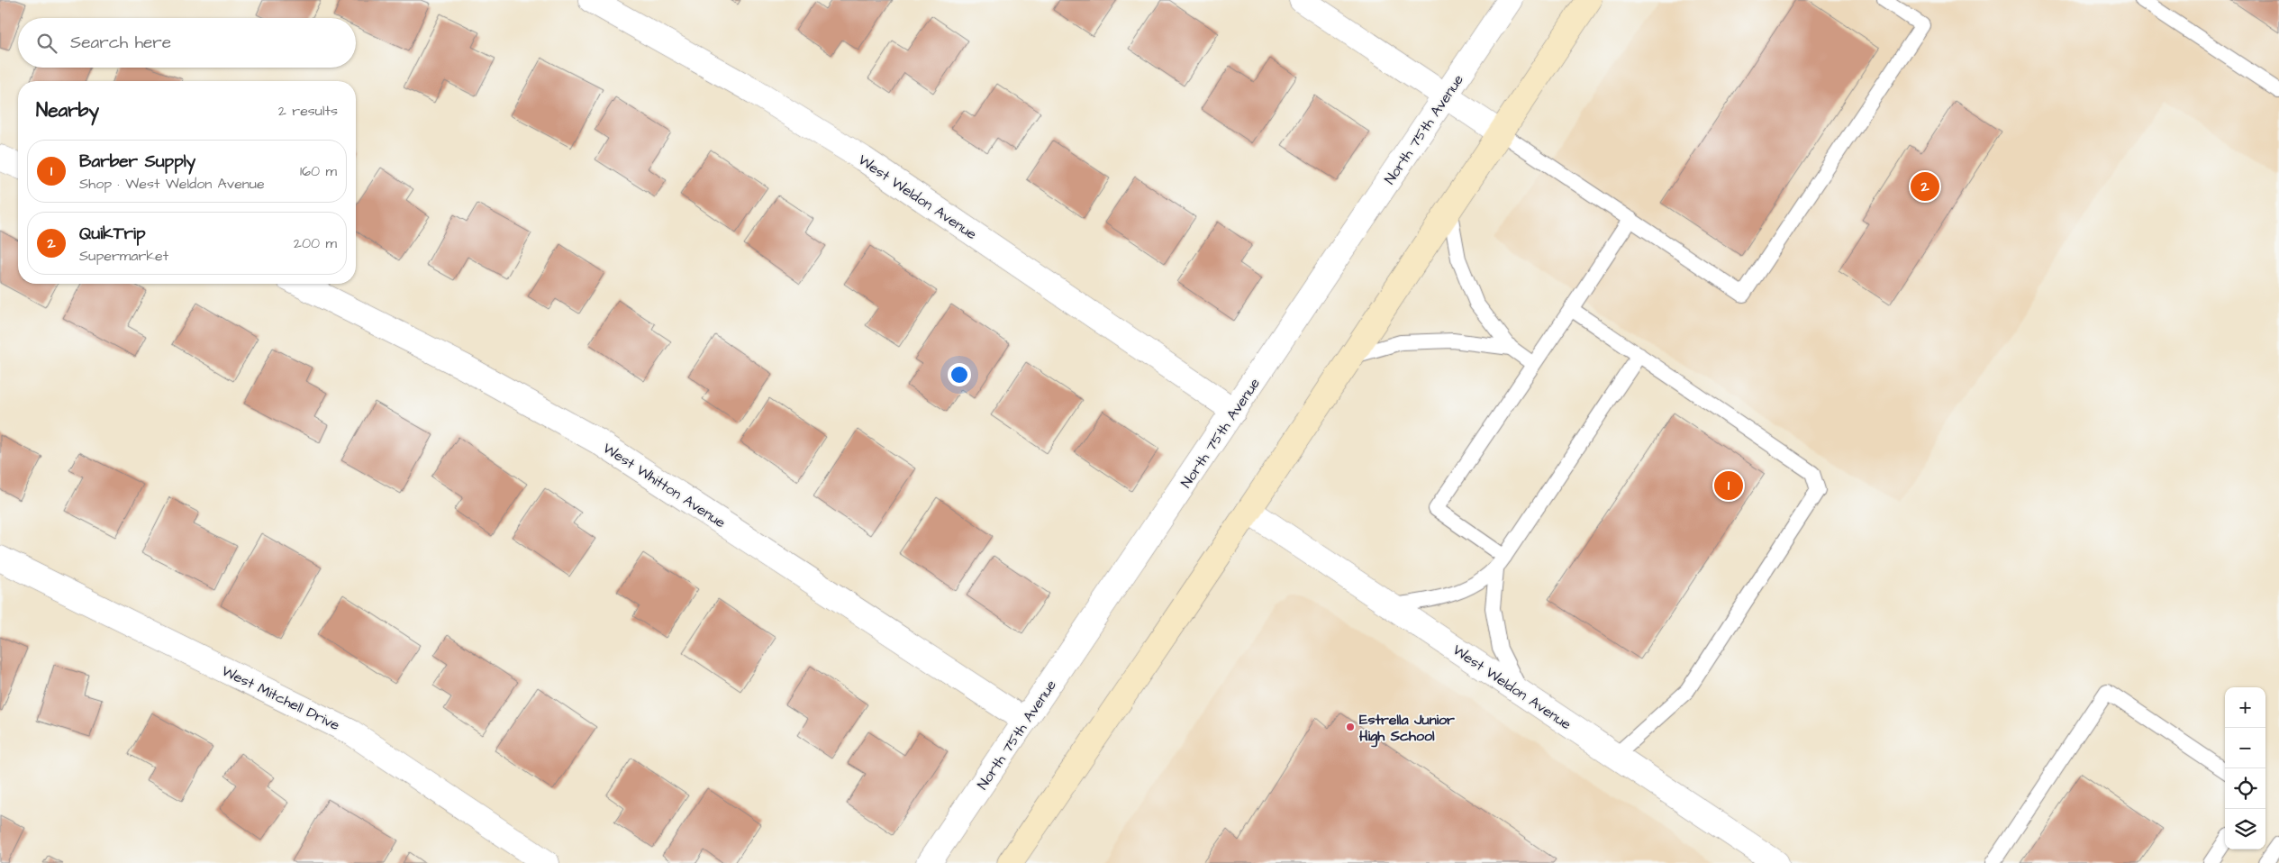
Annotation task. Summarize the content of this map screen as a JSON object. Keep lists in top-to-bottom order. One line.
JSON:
{"streets":{"street":["North 75th Avenue","West Weldon Avenue","West Whitton Avenue","West Mitchell Drive"]},"crossings":[["North 75th Avenue","West Weldon Avenue"],["North 75th Avenue","West Whitton Avenue"]],"places":["Estrella Junior High School"],"page":{"search":"Search here","heading":["Nearby","2 results"],"list":[{"mark":"1","name":"Barber Supply","note":"Shop · West Weldon Avenue","value":"160 m"},{"mark":"2","name":"QuikTrip","note":"Supermarket","value":"200 m"}],"pins":["2","1"],"map_buttons":["+","−"]}}
